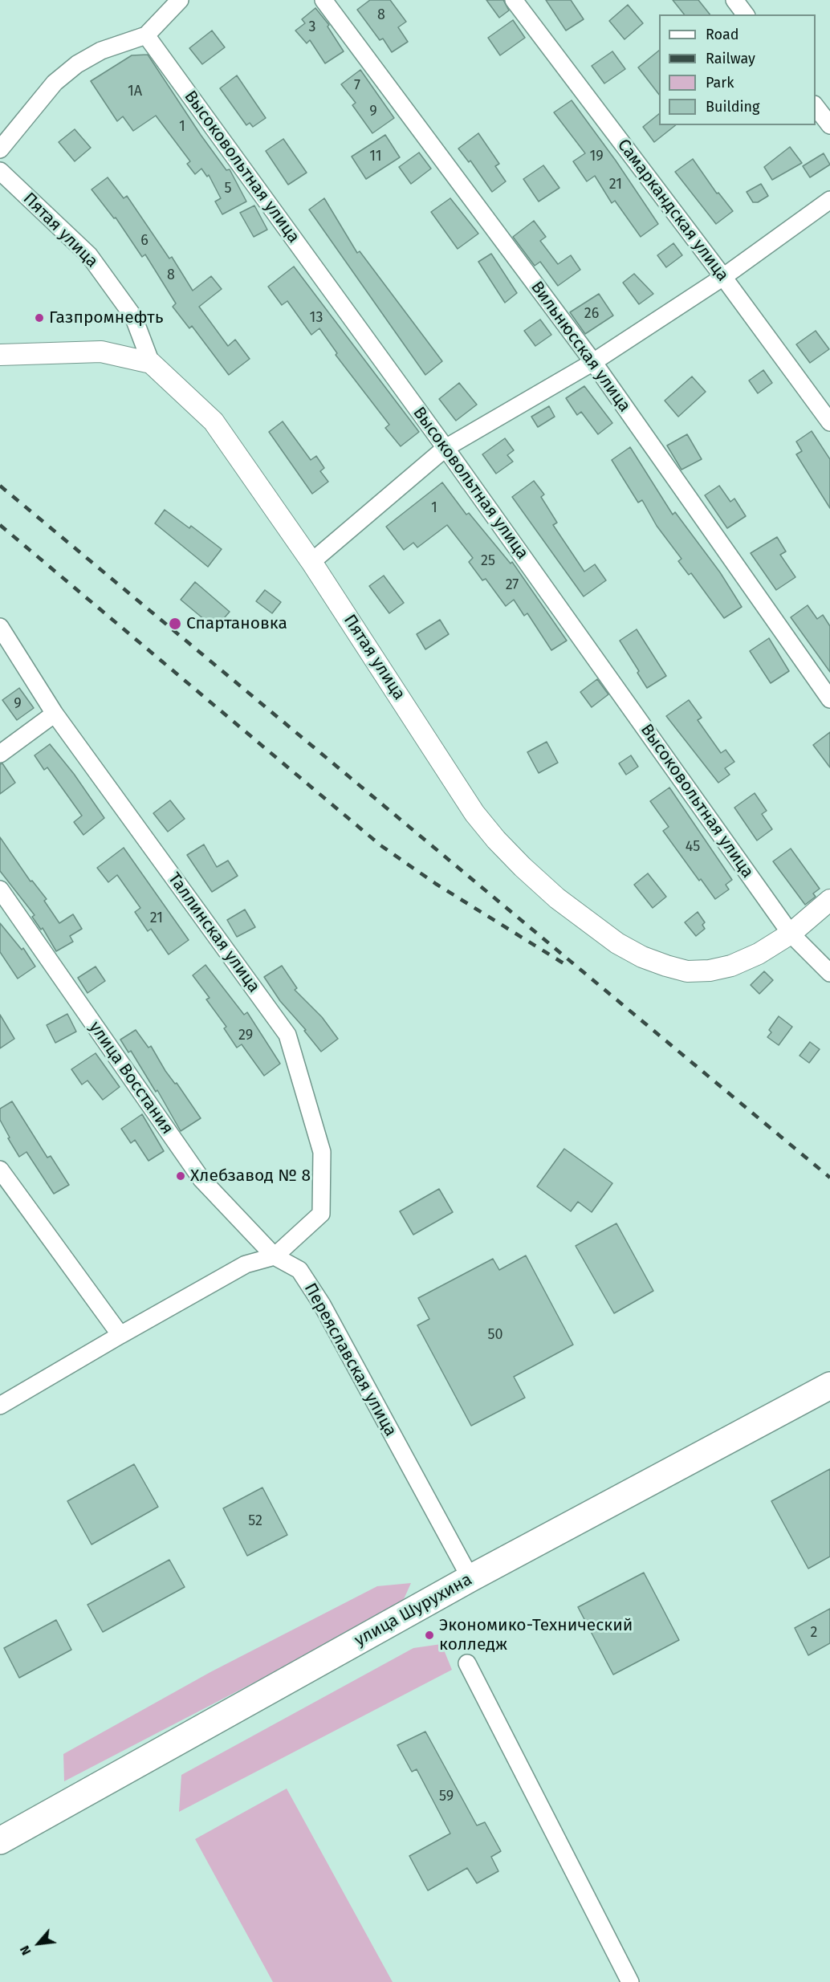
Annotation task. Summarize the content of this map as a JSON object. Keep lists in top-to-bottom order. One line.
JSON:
{"streets":{"highway":["улица Шурухина"],"street":["Высоковольтная улица","Самаркандская улица","Пятая улица","Вильнюсская улица","Таллинская улица","улица Восстания","Переяславская улица"]},"crossings":[["Высоковольтная улица","Пятая улица"],["Таллинская улица","улица Восстания"],["Таллинская улица","Переяславская улица"],["улица Восстания","Переяславская улица"],["Переяславская улица","улица Шурухина"]],"places":["Газпромнефть","Спартановка","Хлебзавод № 8","Экономико-Технический колледж"],"house_numbers":["8","3","7","1А","9","1","11","19","21","5","6","8","26","13","1","25","27","9","45","21","29","50","52","2","59"],"legend":["Road","Railway","Park","Building"],"north":"bottom left"}
